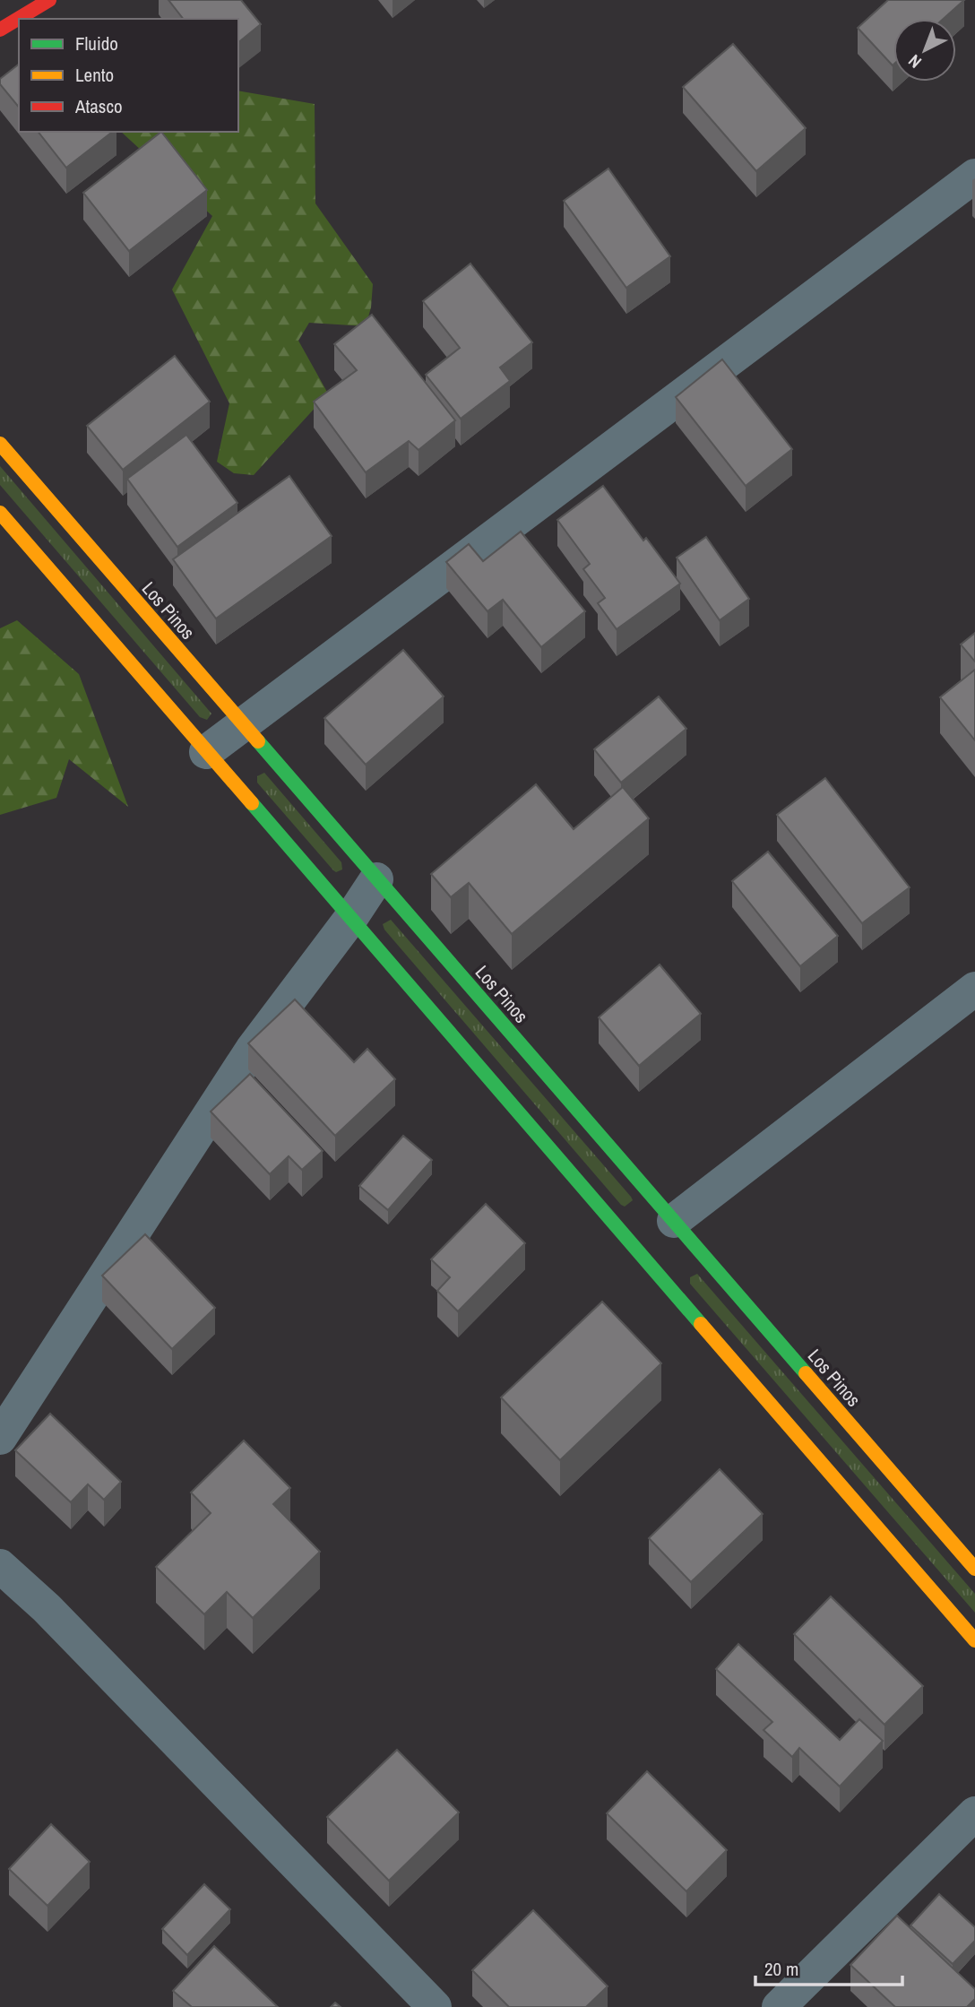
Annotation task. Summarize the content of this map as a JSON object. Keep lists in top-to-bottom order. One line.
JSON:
{"streets":{"street":["Los Pinos"]},"legend":["Fluido","Lento","Atasco"],"scale_bar":"20 m","north":"bottom left"}
